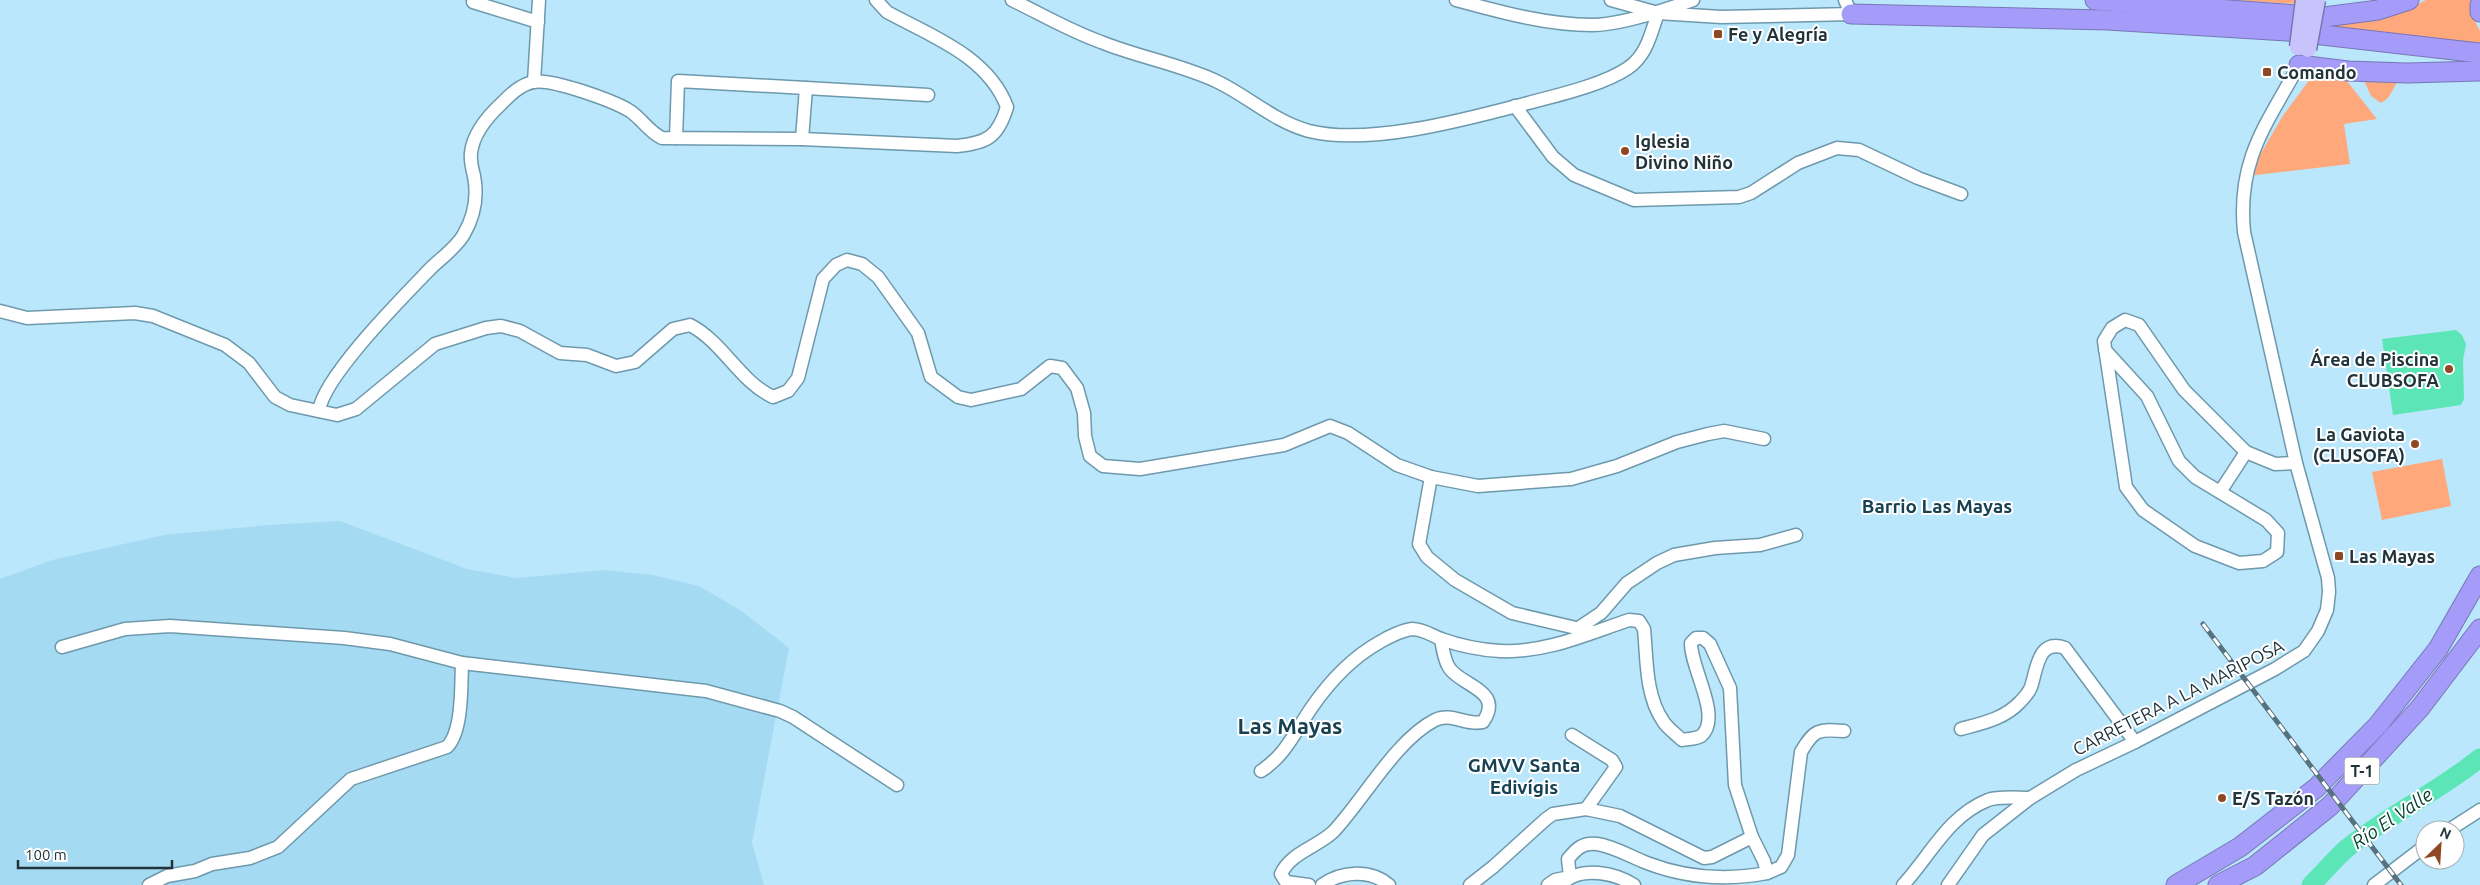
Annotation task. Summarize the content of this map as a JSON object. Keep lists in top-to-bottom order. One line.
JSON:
{"streets":{"highway":["T-1"],"street":["CARRETERA A LA MARIPOSA"]},"districts":["Barrio Las Mayas","Las Mayas","GMVV Santa Edivígis"],"water":["Río El Valle"],"places":{"transit":["Fe y Alegría","Comando","Las Mayas"],"other":["Iglesia Divino Niño","Área de Piscina CLUBSOFA","La Gaviota (CLUSOFA)","E/S Tazón"]},"scale_bar":"100 m","north":"top right"}
